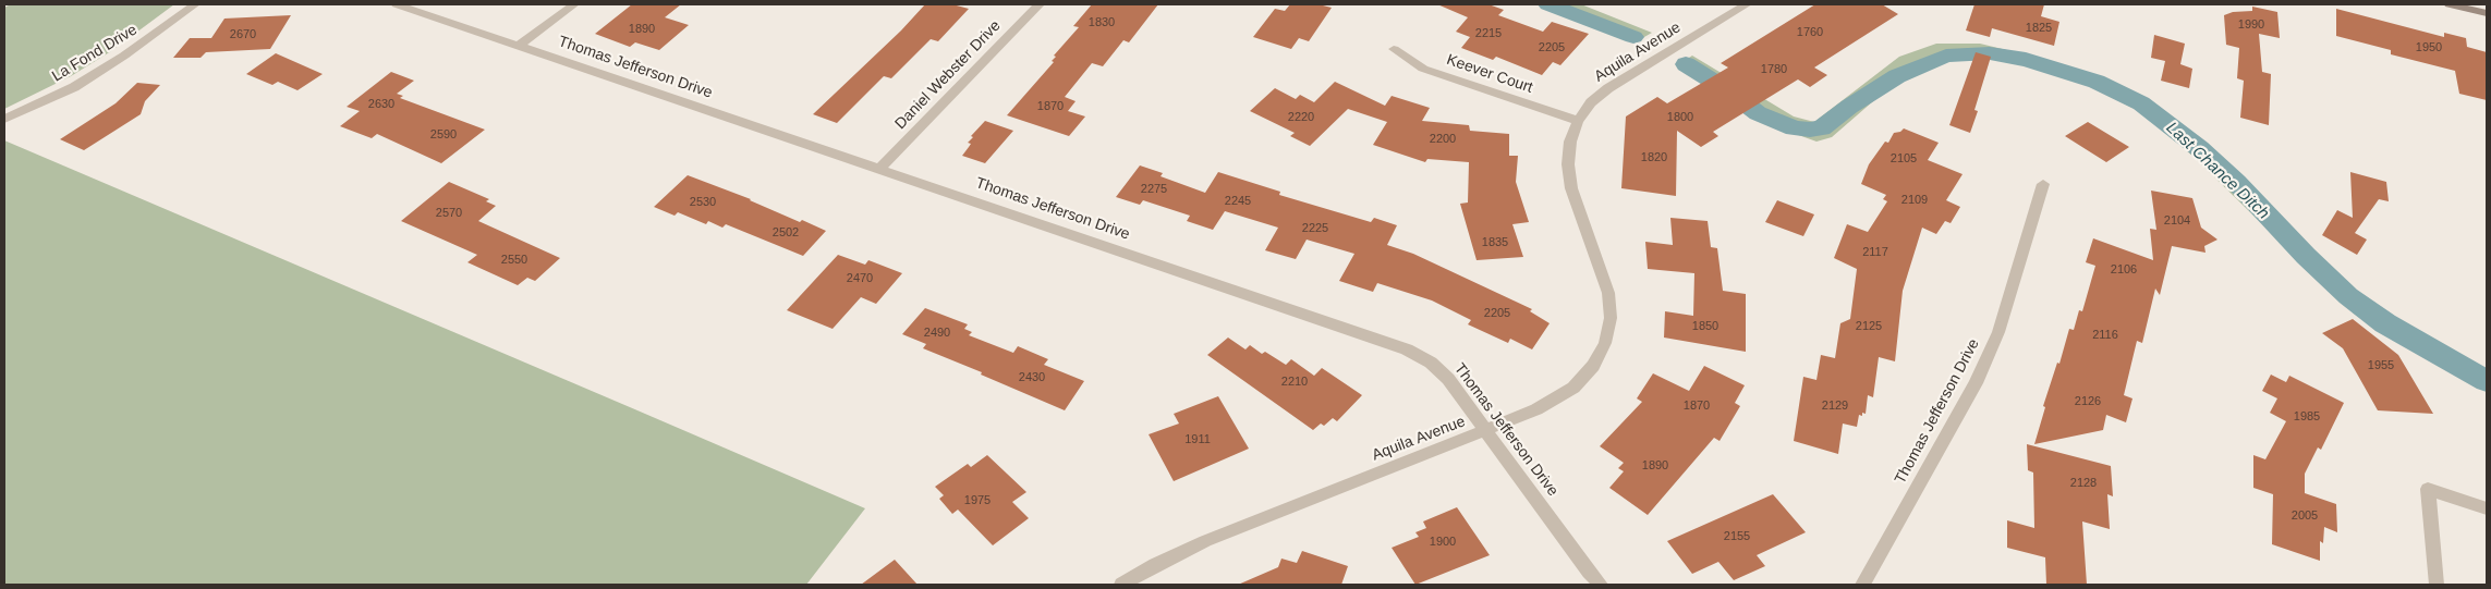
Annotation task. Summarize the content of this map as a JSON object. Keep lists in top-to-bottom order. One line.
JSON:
{"streets":{"street":["Aquila Avenue","La Fond Drive","Thomas Jefferson Drive","Keever Court","Daniel Webster Drive"]},"crossings":[["Aquila Avenue","Thomas Jefferson Drive"],["Aquila Avenue","Keever Court"],["Thomas Jefferson Drive","Daniel Webster Drive"]],"water":["Last Chance Ditch"],"house_numbers":["1830","1990","1825","1890","1760","2215","2670","2205","1950","1780","2630","1870","2220","1800","2590","2200","1820","2105","2275","2109","2245","2530","2570","2104","2225","2502","1835","2117","2550","2106","2470","2205","1850","2125","2490","2116","1955","2430","2210","2126","1870","2129","1985","1911","1890","2128","1975","2005","2155","1900"]}
